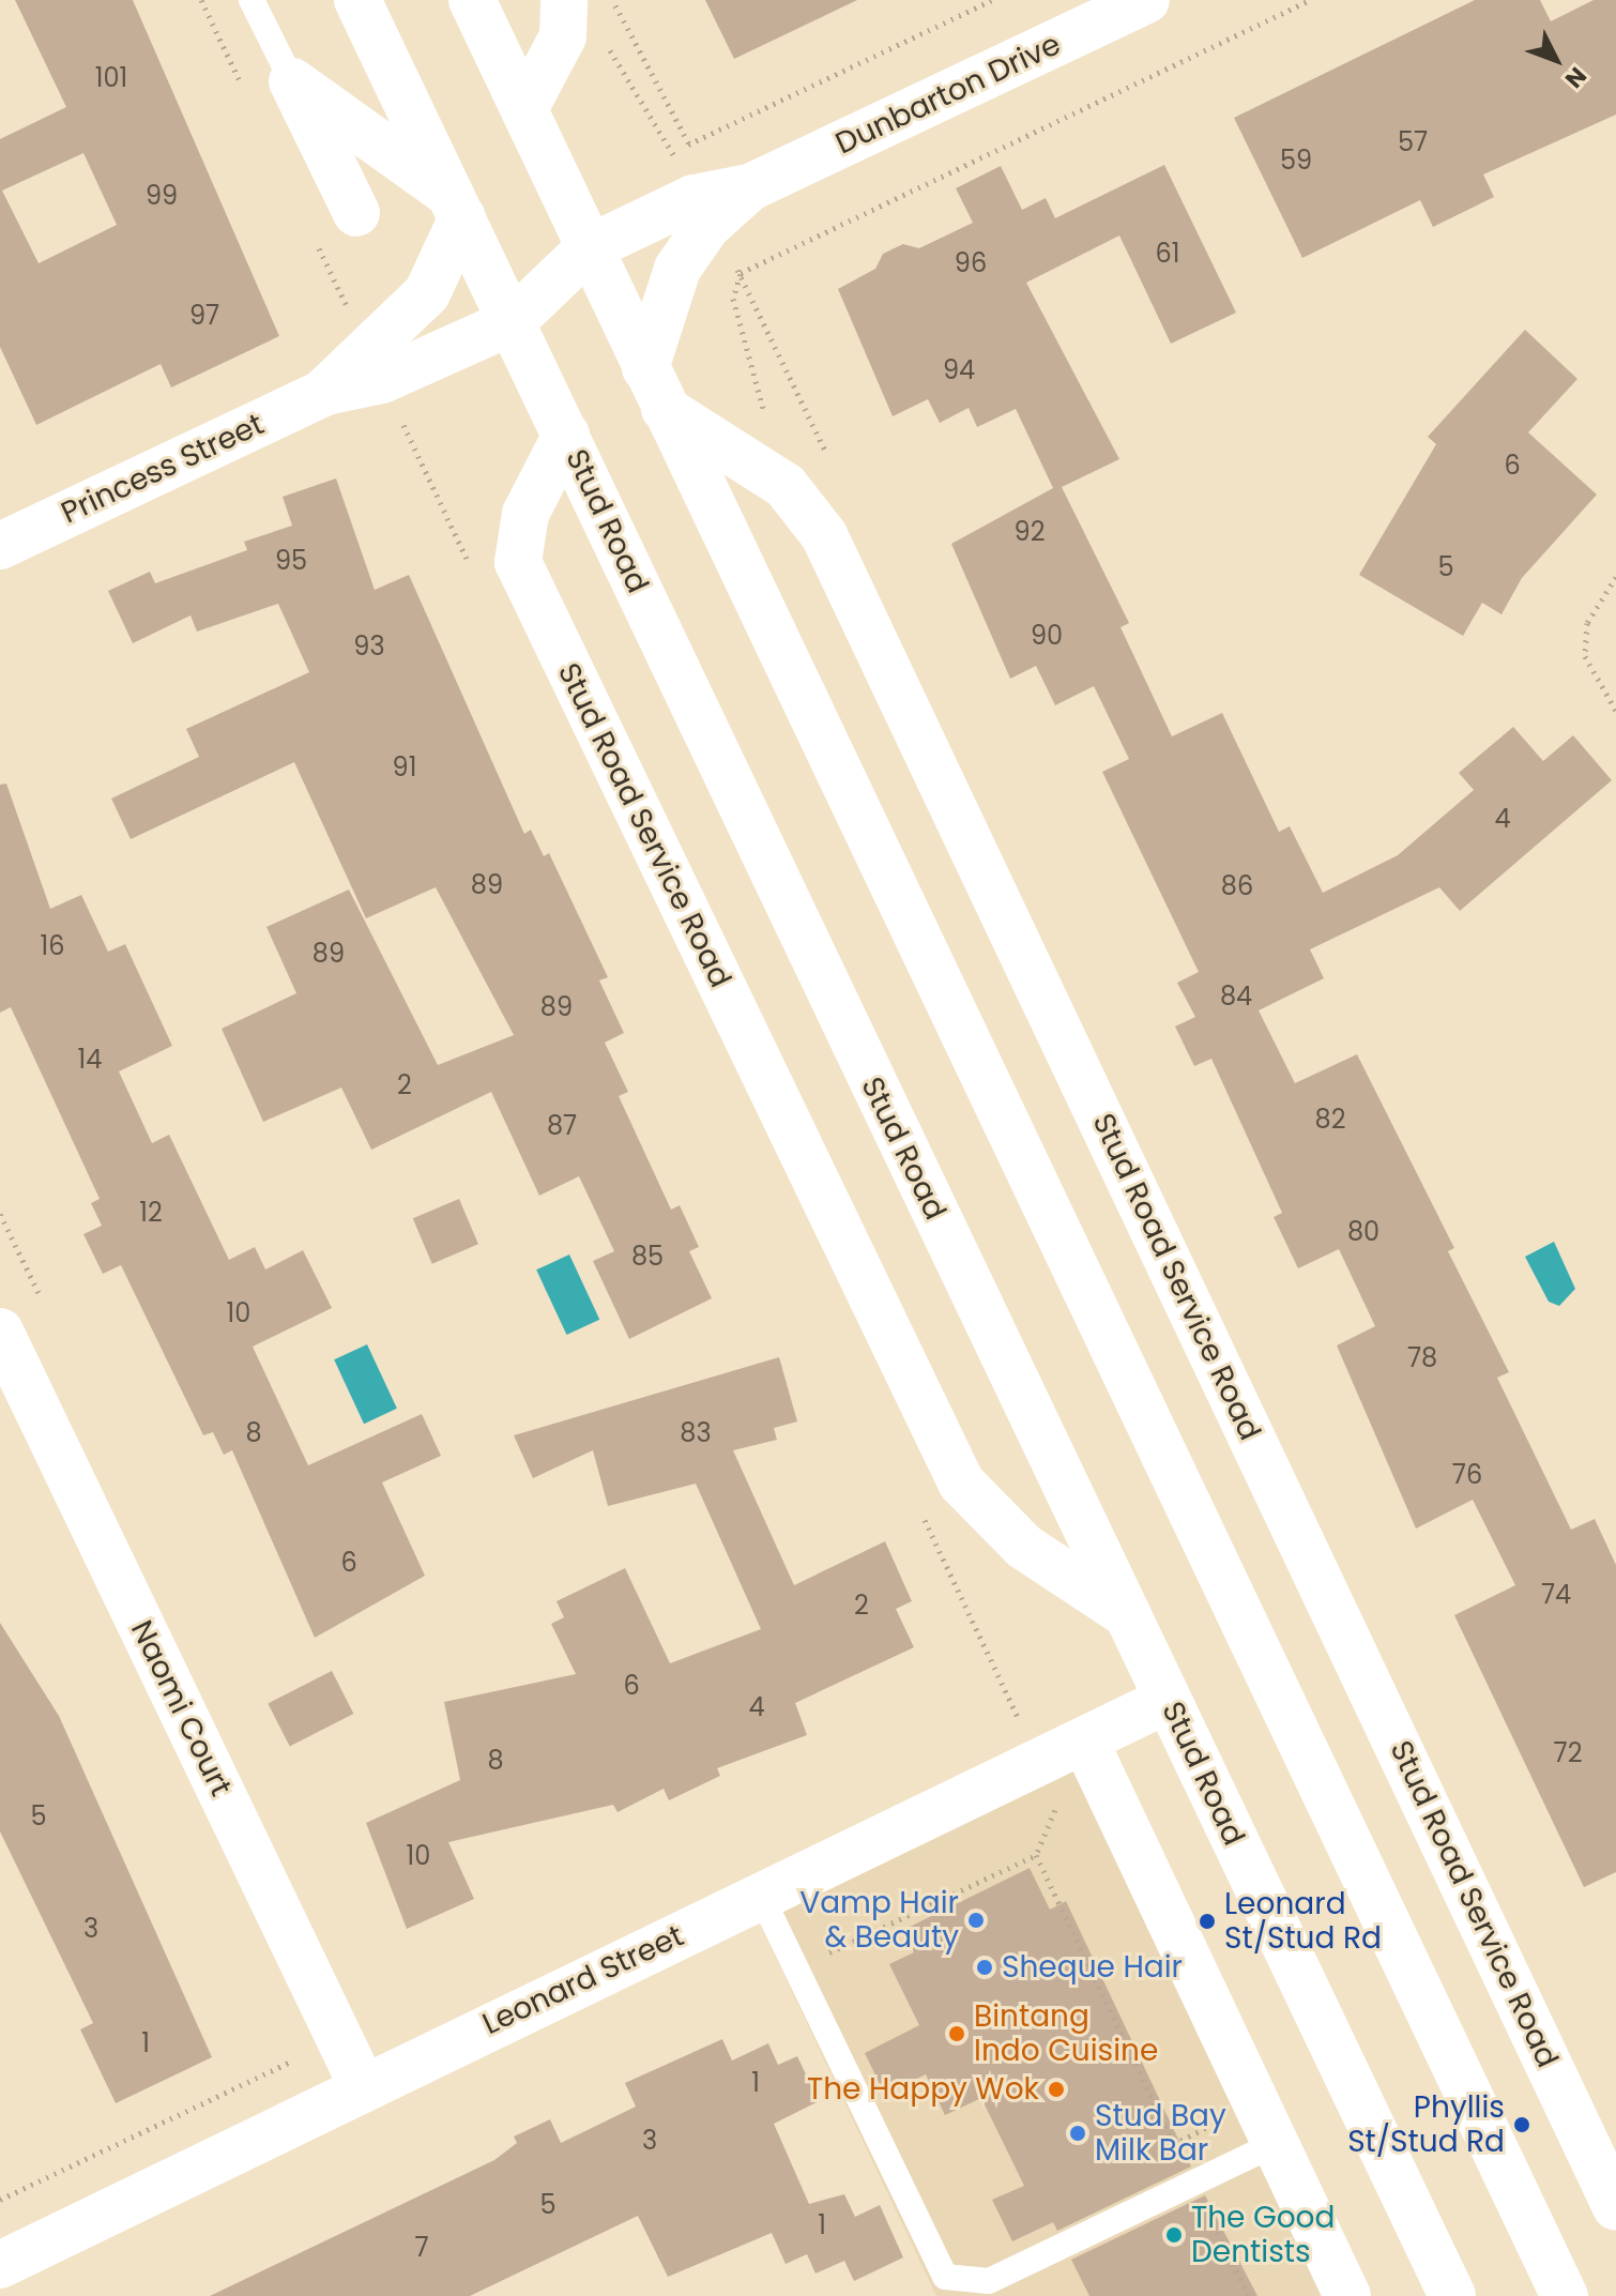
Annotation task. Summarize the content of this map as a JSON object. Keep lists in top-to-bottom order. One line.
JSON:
{"streets":{"street":["Dunbarton Drive","Princess Street","Stud Road","Stud Road Service Road","Naomi Court","Leonard Street"]},"crossings":[["Dunbarton Drive","Princess Street"],["Dunbarton Drive","Stud Road"],["Dunbarton Drive","Stud Road Service Road"],["Princess Street","Stud Road"],["Stud Road","Stud Road Service Road"],["Stud Road","Leonard Street"],["Naomi Court","Leonard Street"]],"places":["Vamp Hair & Beauty","Leonard St/Stud Rd","Sheque Hair","Bintang Indo Cuisine","The Happy Wok","Phyllis St/Stud Rd","Stud Bay Milk Bar","The Good Dentists"],"house_numbers":["101","57","59","99","61","96","97","94","6","92","95","5","90","93","91","4","89","86","16","89","84","89","14","2","82","87","12","80","85","10","78","8","83","76","6","74","2","6","4","72","8","5","10","3","1","1","3","5","1","7"],"north":"bottom right"}
